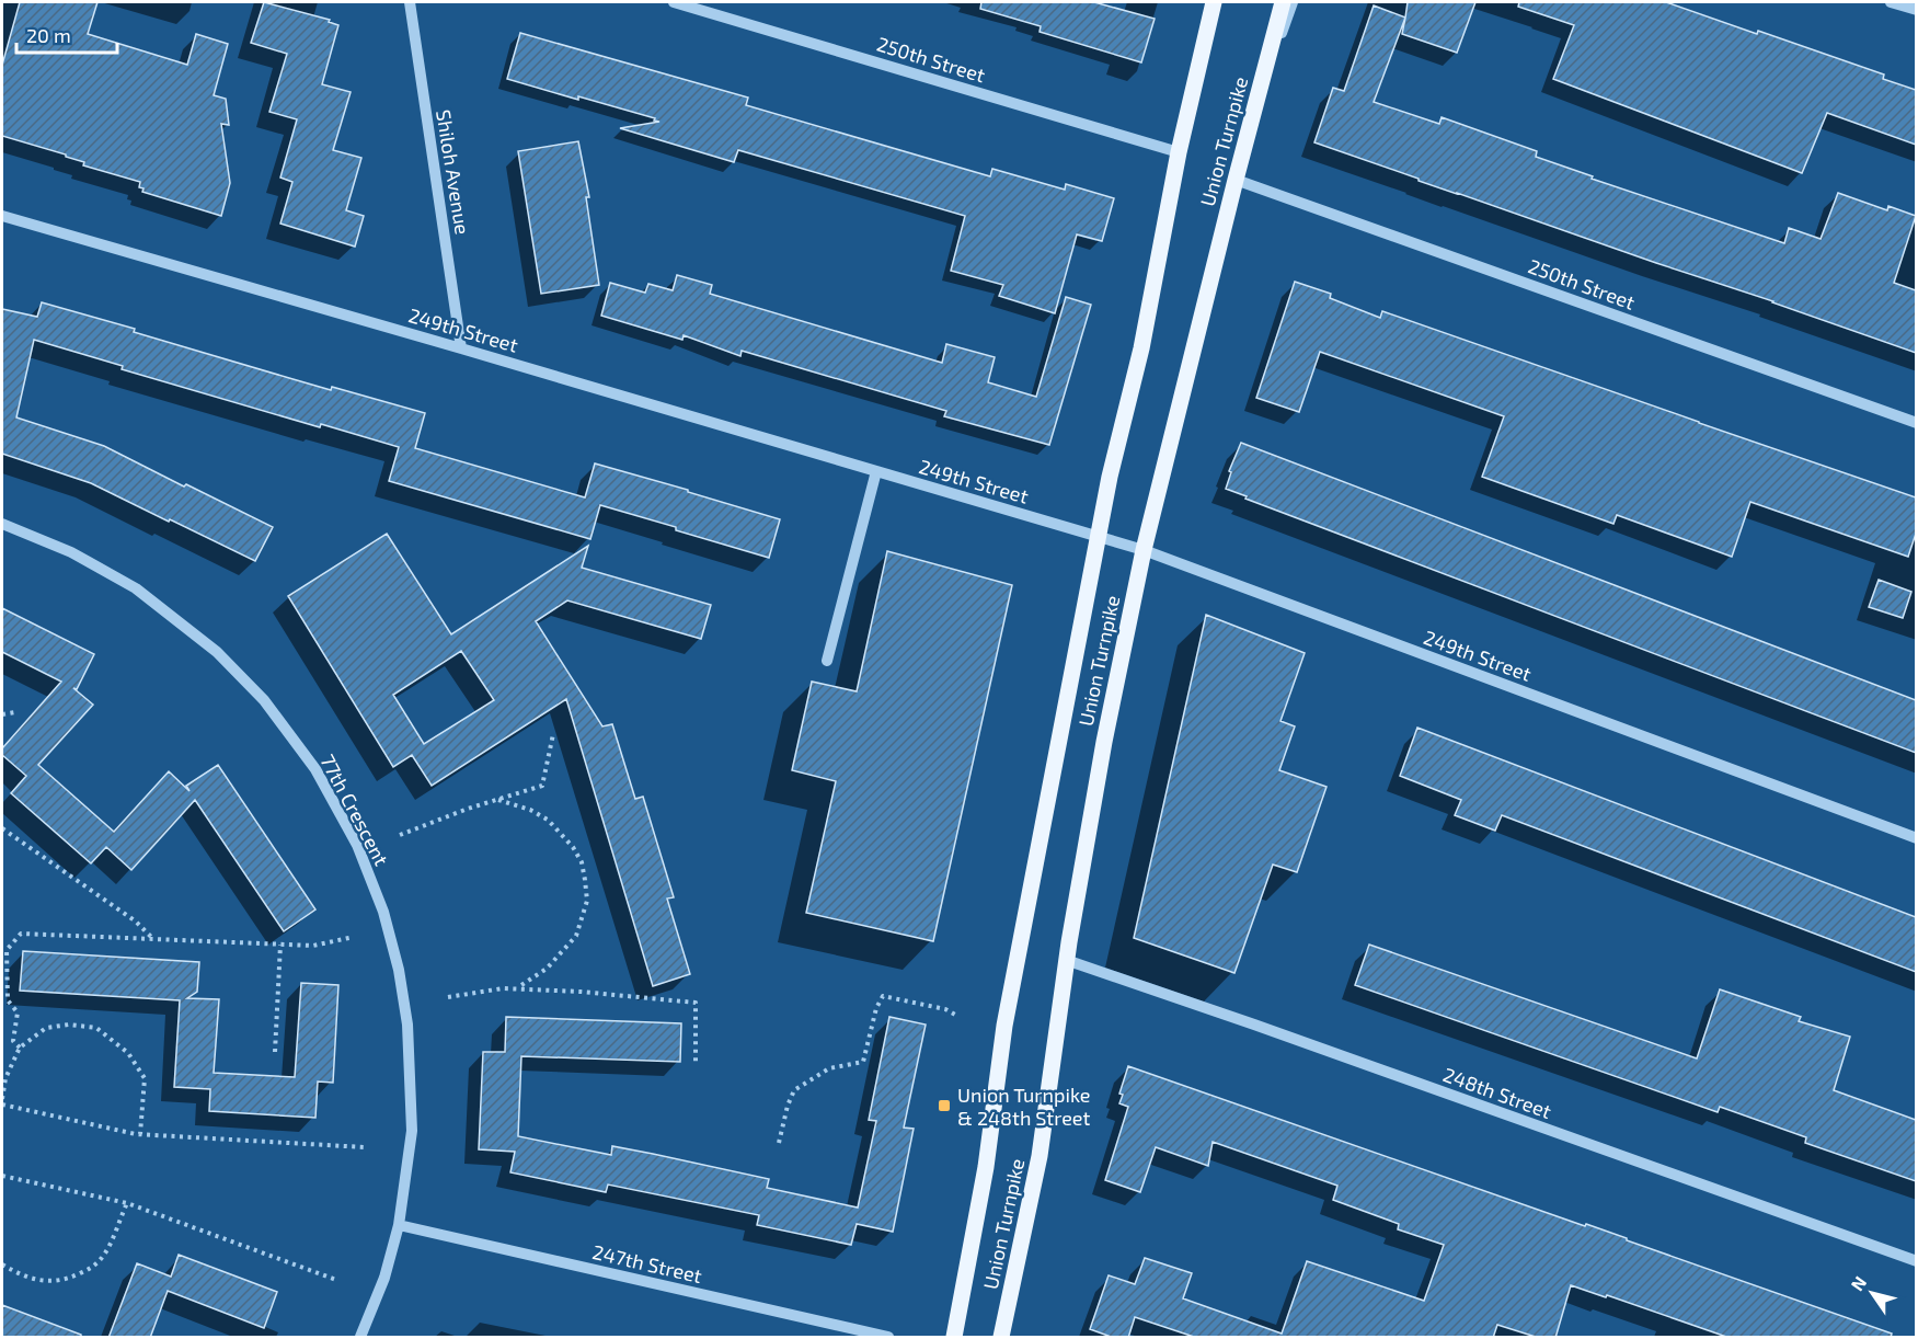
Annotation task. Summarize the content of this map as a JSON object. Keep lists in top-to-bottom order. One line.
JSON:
{"streets":{"main road":["Union Turnpike"],"street":["250th Street","Shiloh Avenue","249th Street","77th Crescent","248th Street","247th Street"]},"crossings":[["250th Street","Union Turnpike"],["Union Turnpike","249th Street"],["Union Turnpike","248th Street"],["Shiloh Avenue","249th Street"],["77th Crescent","247th Street"]],"places":{"transit":["Union Turnpike & 248th Street"]},"scale_bar":"20 m","north":"top left"}
